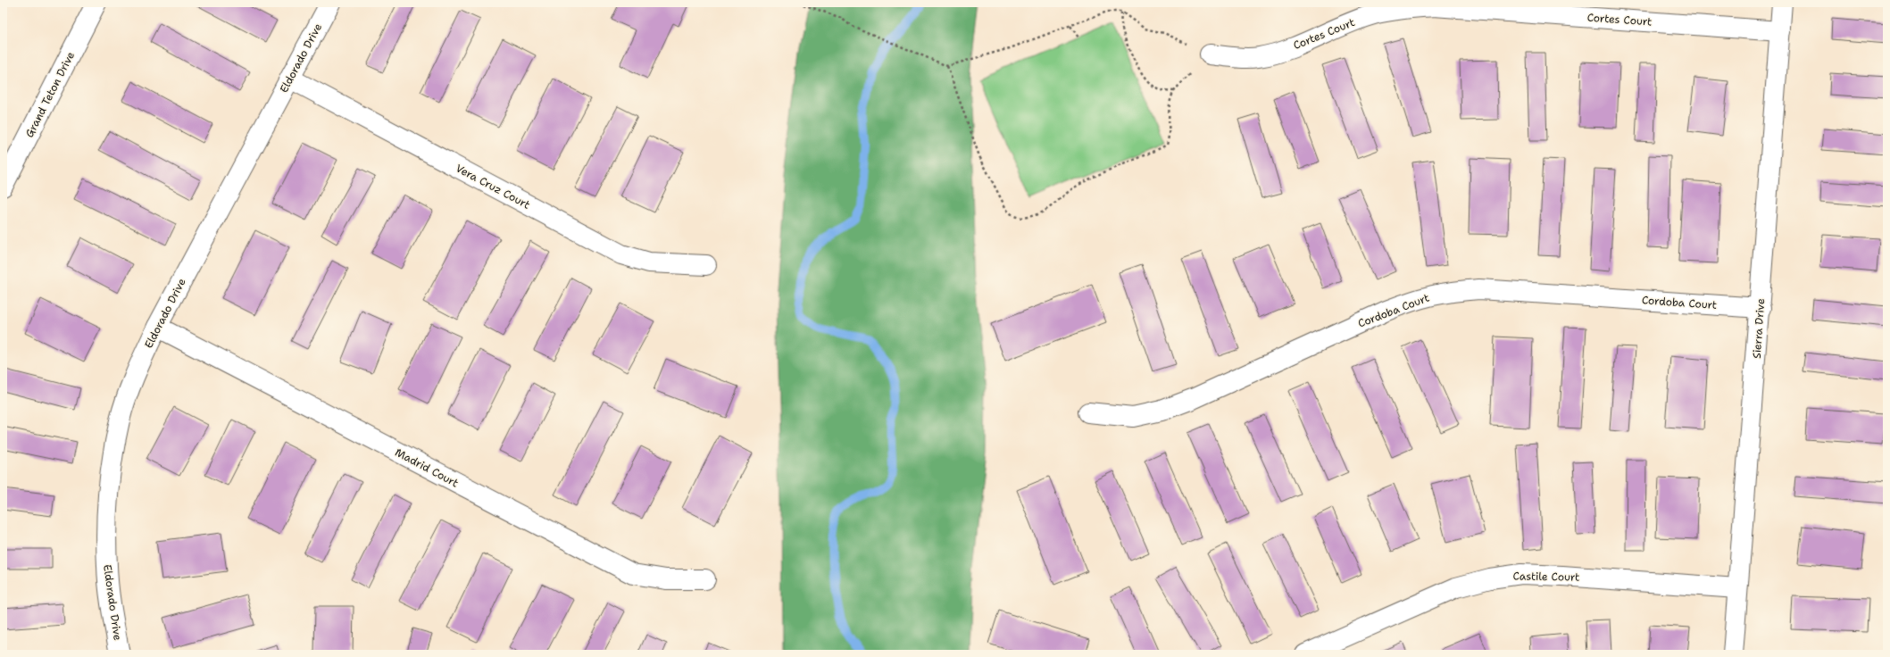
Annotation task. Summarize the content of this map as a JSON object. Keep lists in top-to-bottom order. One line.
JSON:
{"streets":{"street":["Cortes Court","Eldorado Drive","Grand Teton Drive","Vera Cruz Court","Cordoba Court","Sierra Drive","Madrid Court","Castile Court"]},"crossings":[["Cortes Court","Sierra Drive"],["Eldorado Drive","Vera Cruz Court"],["Eldorado Drive","Madrid Court"],["Cordoba Court","Sierra Drive"],["Sierra Drive","Castile Court"]]}
